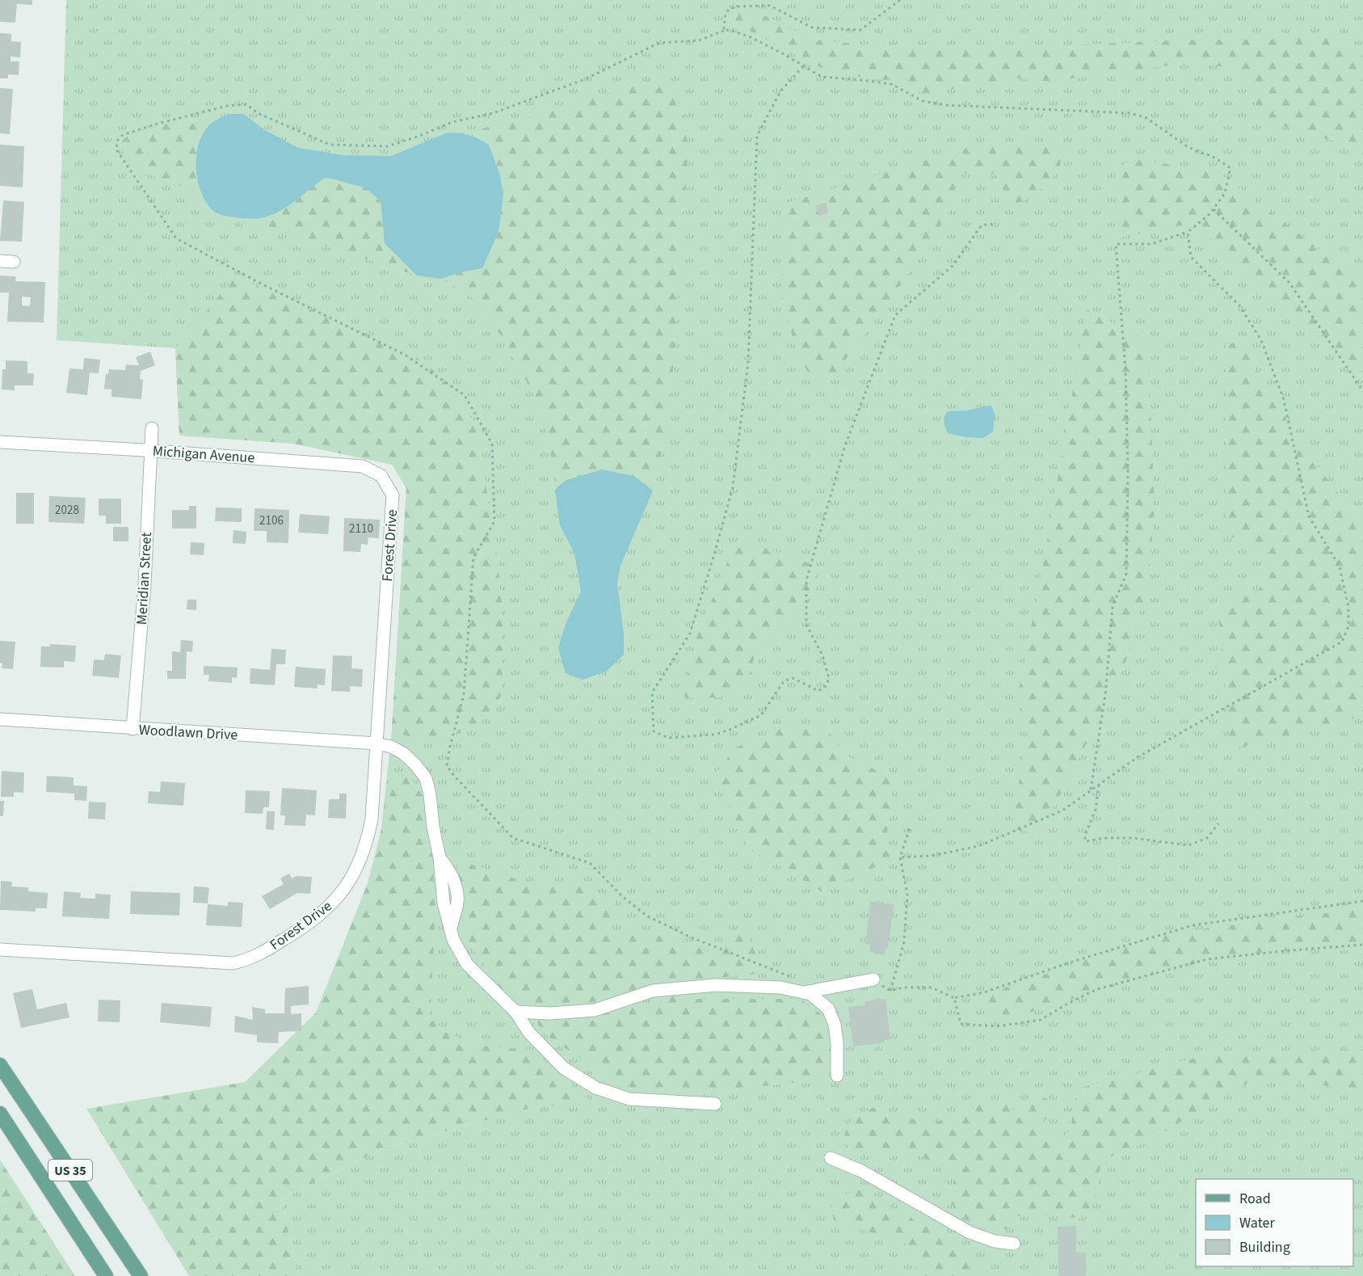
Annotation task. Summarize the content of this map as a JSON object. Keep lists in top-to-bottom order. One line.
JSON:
{"streets":{"main road":["US 35"],"street":["Michigan Avenue","Forest Drive","Meridian Street","Woodlawn Drive"]},"crossings":[["Michigan Avenue","Forest Drive"],["Michigan Avenue","Meridian Street"],["Forest Drive","Woodlawn Drive"],["Meridian Street","Woodlawn Drive"]],"house_numbers":["2028","2106","2110"],"legend":["Road","Water","Building"]}
